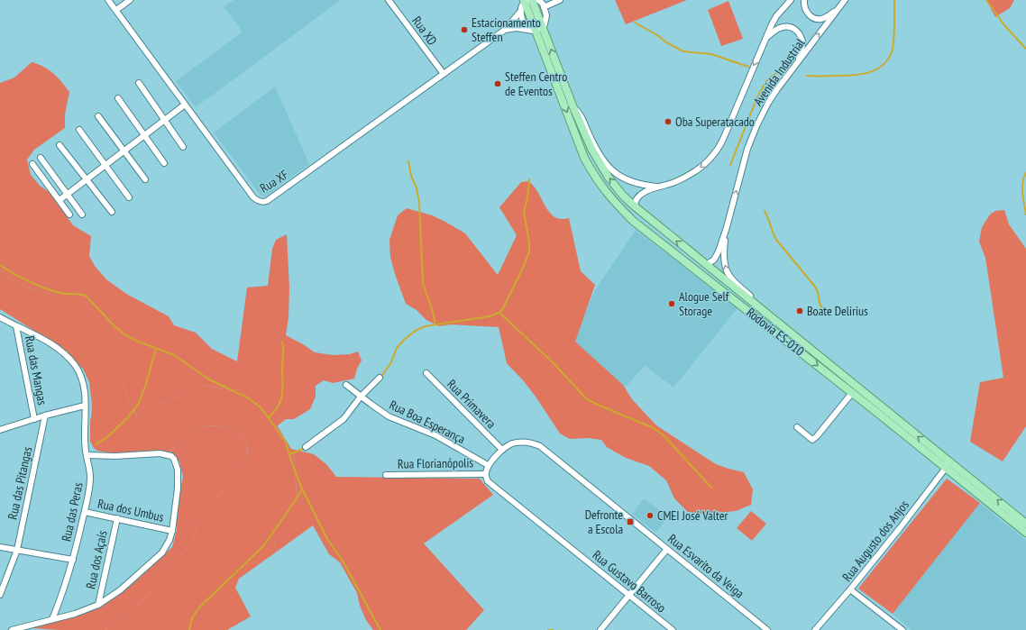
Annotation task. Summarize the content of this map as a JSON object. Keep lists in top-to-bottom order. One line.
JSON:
{"streets":{"main road":["Rodovia ES-010"],"street":["Rua XD","Avenida Industrial","Rua XF","Rua das Mangas","Rua Primavera","Rua Boa Esperança","Rua Florianópolis","Rua das Pitangas","Rua dos Umbus","Rua das Peras","Rua Augusto dos Anjos","Rua dos Açaís","Rua Esvarito da Veiga","Rua Gustavo Barroso"]},"crossings":[["Rua XD","Rua XF"],["Avenida Industrial","Rodovia ES-010"],["Rua XF","Rodovia ES-010"],["Rodovia ES-010","Rua Augusto dos Anjos"],["Rua das Mangas","Rua das Peras"],["Rua Primavera","Rua Esvarito da Veiga"],["Rua Boa Esperança","Rua Esvarito da Veiga"],["Rua Florianópolis","Rua Esvarito da Veiga"],["Rua Florianópolis","Rua Gustavo Barroso"],["Rua dos Umbus","Rua das Peras"],["Rua dos Umbus","Rua dos Açaís"],["Rua Esvarito da Veiga","Rua Gustavo Barroso"]],"places":{"other":["Estacionamento Steffen","Steffen Centro de Eventos","Oba Superatacado","Alogue Self Storage","Boate Delirius","CMEI José Valter"],"transit":["Defronte a Escola"]}}
